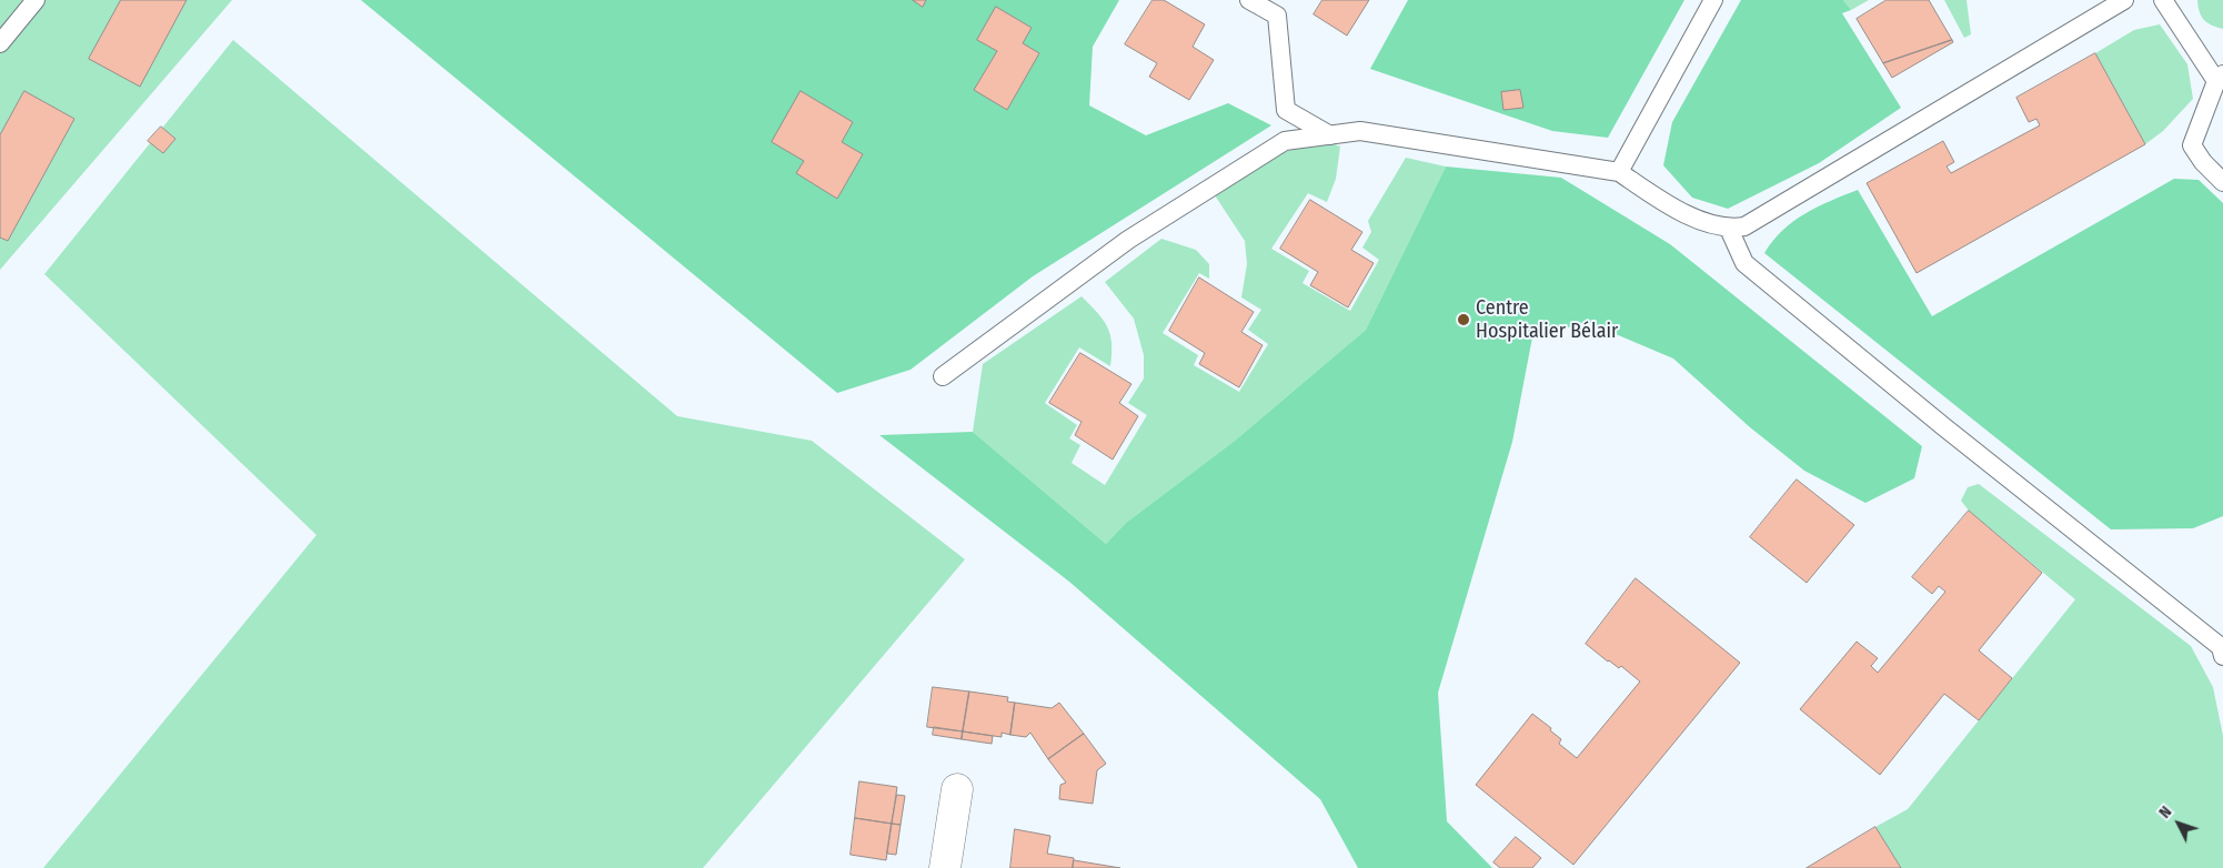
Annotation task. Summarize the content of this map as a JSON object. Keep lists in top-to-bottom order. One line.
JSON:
{"places":["Centre Hospitalier Bélair"],"north":"top left"}
